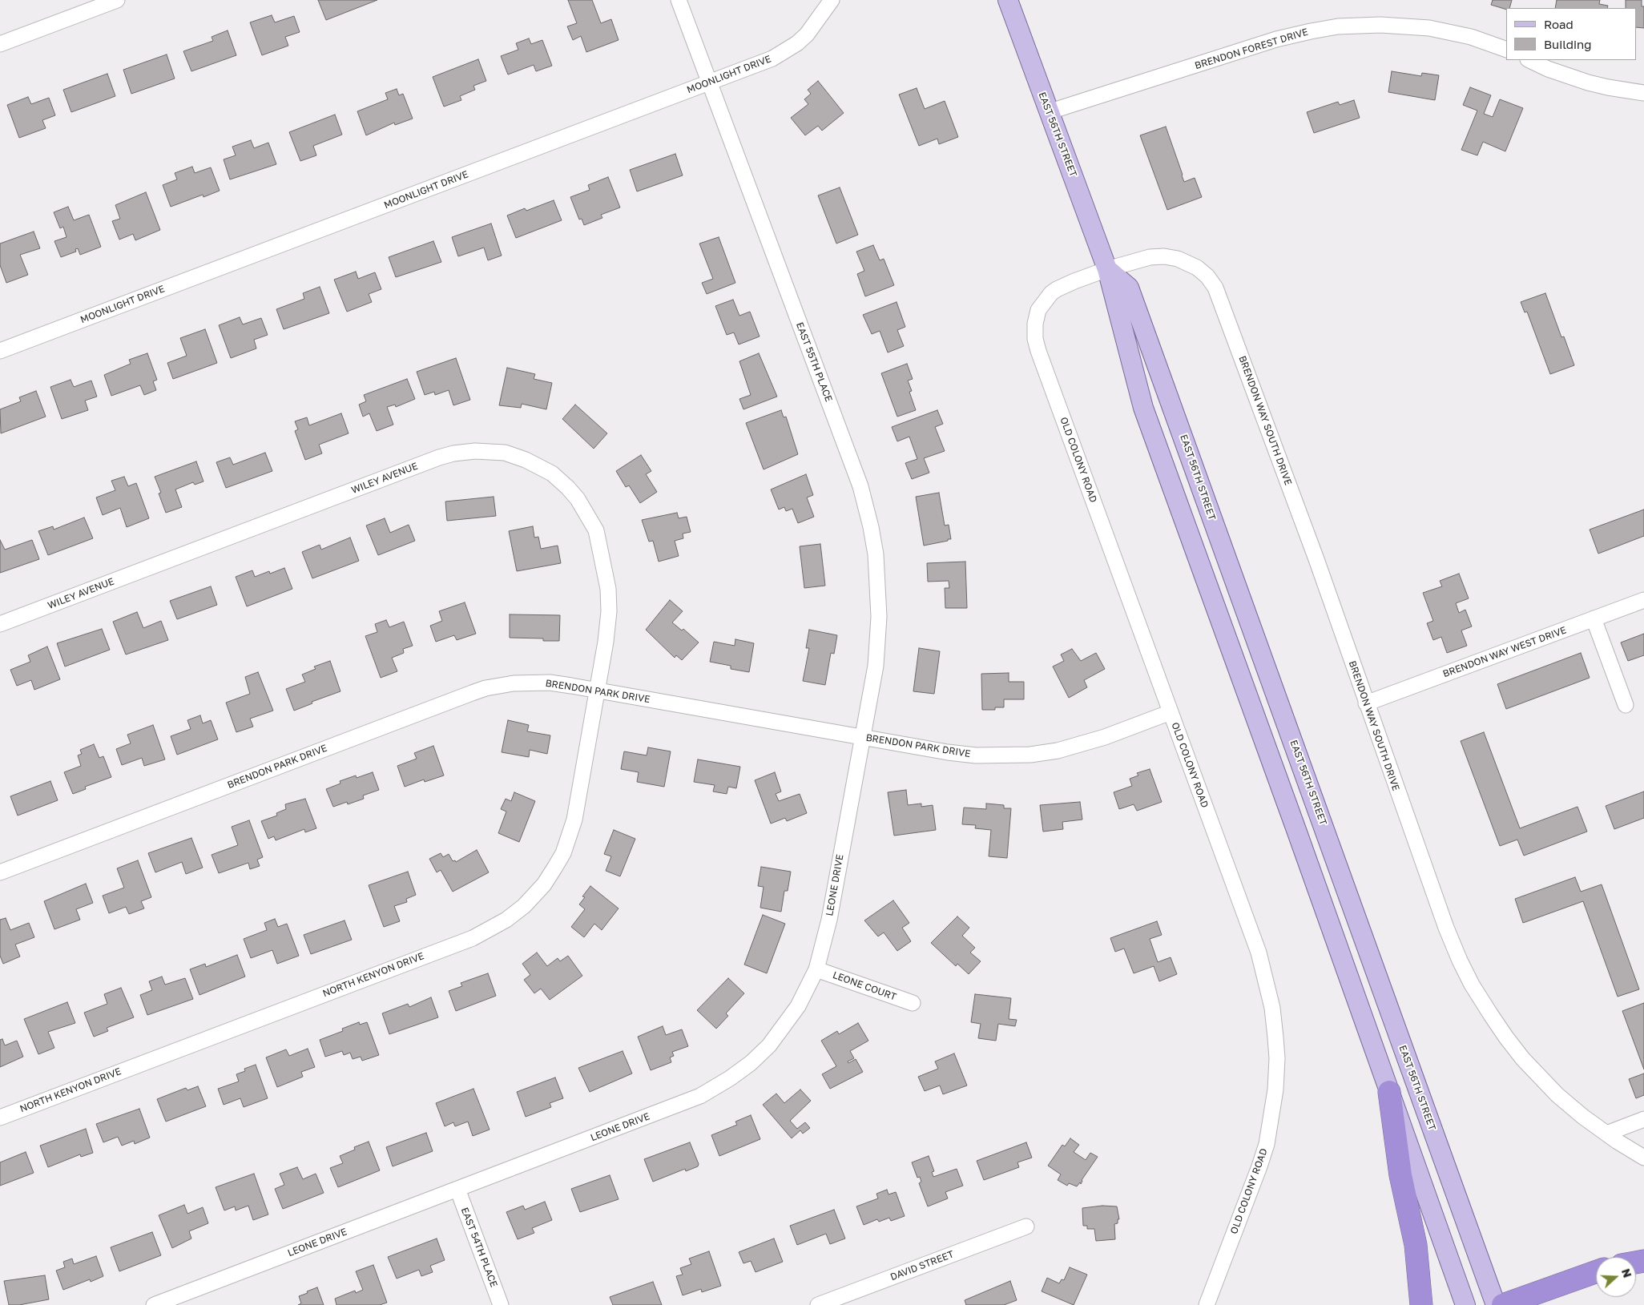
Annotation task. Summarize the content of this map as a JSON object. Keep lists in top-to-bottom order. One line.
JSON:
{"streets":{"main road":["EAST 56TH STREET"],"street":["BRENDON FOREST DRIVE","MOONLIGHT DRIVE","EAST 55TH PLACE","BRENDON WAY SOUTH DRIVE","OLD COLONY ROAD","WILEY AVENUE","BRENDON WAY WEST DRIVE","BRENDON PARK DRIVE","LEONE DRIVE","NORTH KENYON DRIVE","LEONE COURT","EAST 54TH PLACE","DAVID STREET"]},"crossings":[["BRENDON FOREST DRIVE","EAST 56TH STREET"],["MOONLIGHT DRIVE","EAST 55TH PLACE"],["EAST 56TH STREET","OLD COLONY ROAD"],["EAST 55TH PLACE","BRENDON PARK DRIVE"],["EAST 55TH PLACE","LEONE DRIVE"],["BRENDON WAY SOUTH DRIVE","OLD COLONY ROAD"],["BRENDON WAY SOUTH DRIVE","BRENDON WAY WEST DRIVE"],["OLD COLONY ROAD","BRENDON PARK DRIVE"],["WILEY AVENUE","BRENDON PARK DRIVE"],["WILEY AVENUE","NORTH KENYON DRIVE"],["BRENDON PARK DRIVE","LEONE DRIVE"],["BRENDON PARK DRIVE","NORTH KENYON DRIVE"],["LEONE DRIVE","LEONE COURT"],["LEONE DRIVE","EAST 54TH PLACE"]],"legend":["Road","Building"],"north":"right"}
